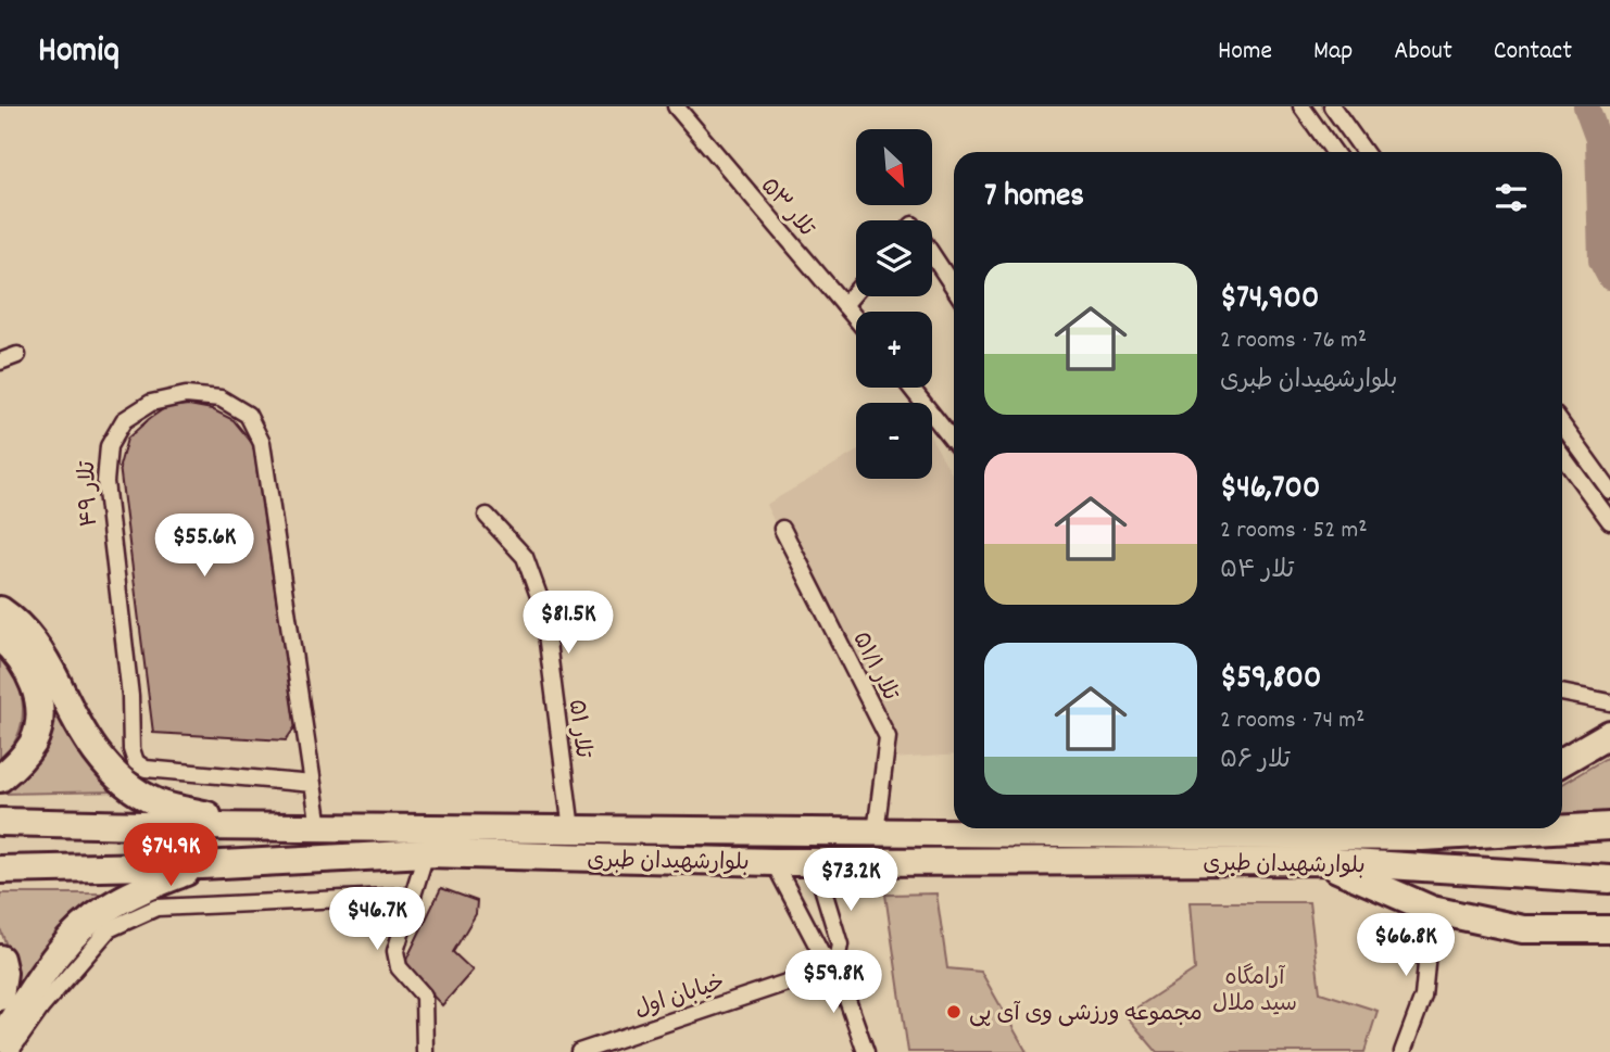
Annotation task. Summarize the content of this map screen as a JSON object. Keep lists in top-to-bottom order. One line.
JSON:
{"streets":{"highway":["بلوارشهیدان طبری"],"street":["تلار ۵۳","تلار ۴۹","تلار ۵۱/۱","تلار ۵۱","خیابان اول"]},"crossings":[["تلار ۴۹","بلوارشهیدان طبری"],["تلار ۵۱/۱","بلوارشهیدان طبری"],["تلار ۵۱","بلوارشهیدان طبری"]],"parks":["آرامگاه سید ملال"],"places":["مجموعه ورزشی وی آی پی"],"north":"bottom right","page":{"header":"Homiq","nav":["Home","Map","About","Contact"],"map_buttons":["+","−"],"heading":"7 homes","list":[{"name":"$74,900","note":"2 rooms · 76 m² · بلوارشهیدان طبری"},{"name":"$46,700","note":"2 rooms · 52 m² · تلار ۵۴"},{"name":"$59,800","note":"2 rooms · 74 m² · تلار ۵۶"}],"price":["$55.6K","$81.5K","$74.9K","$73.2K","$46.7K","$66.8K","$59.8K"]}}
